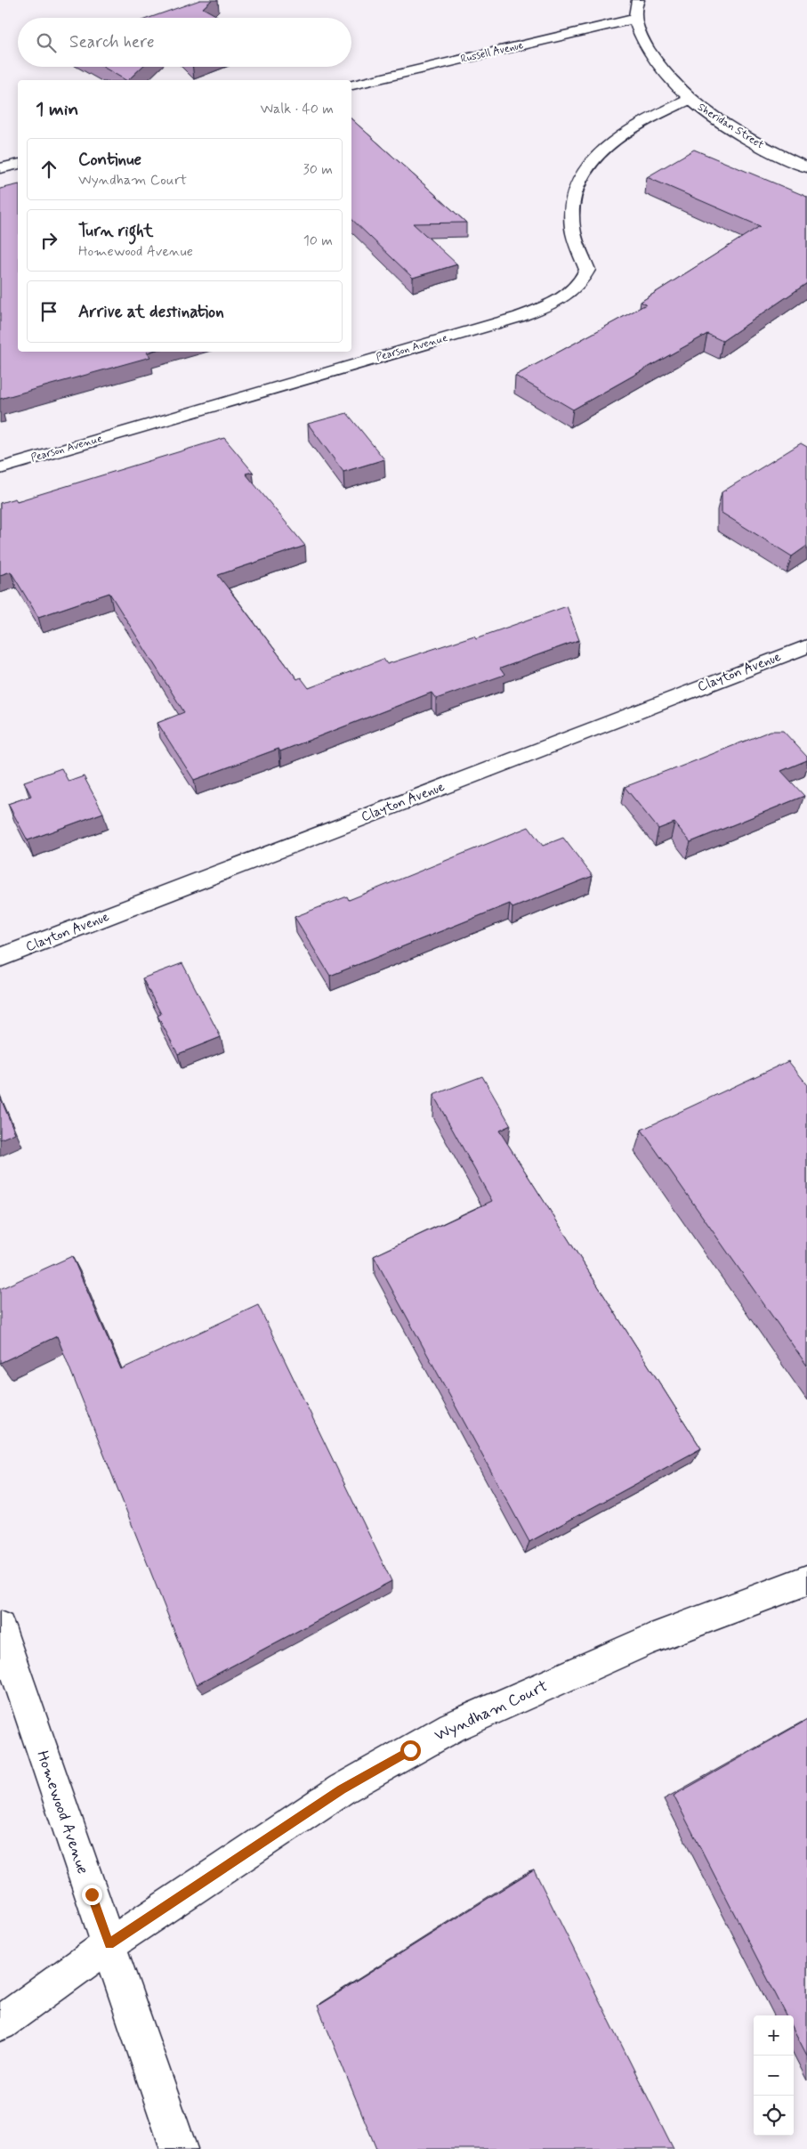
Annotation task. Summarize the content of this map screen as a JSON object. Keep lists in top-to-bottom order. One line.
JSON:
{"streets":{"street":["Russell Avenue","Sheridan Street","Pearson Avenue","Clayton Avenue","Wyndham Court","Homewood Avenue"]},"crossings":[["Russell Avenue","Sheridan Street"],["Sheridan Street","Pearson Avenue"],["Wyndham Court","Homewood Avenue"]],"page":{"search":"Search here","heading":["1 min","Walk · 40 m"],"list":[["Continue","Wyndham Court","30 m"],["Turn right","Homewood Avenue","10 m"],"Arrive at destination"],"map_buttons":["+","−"]}}
